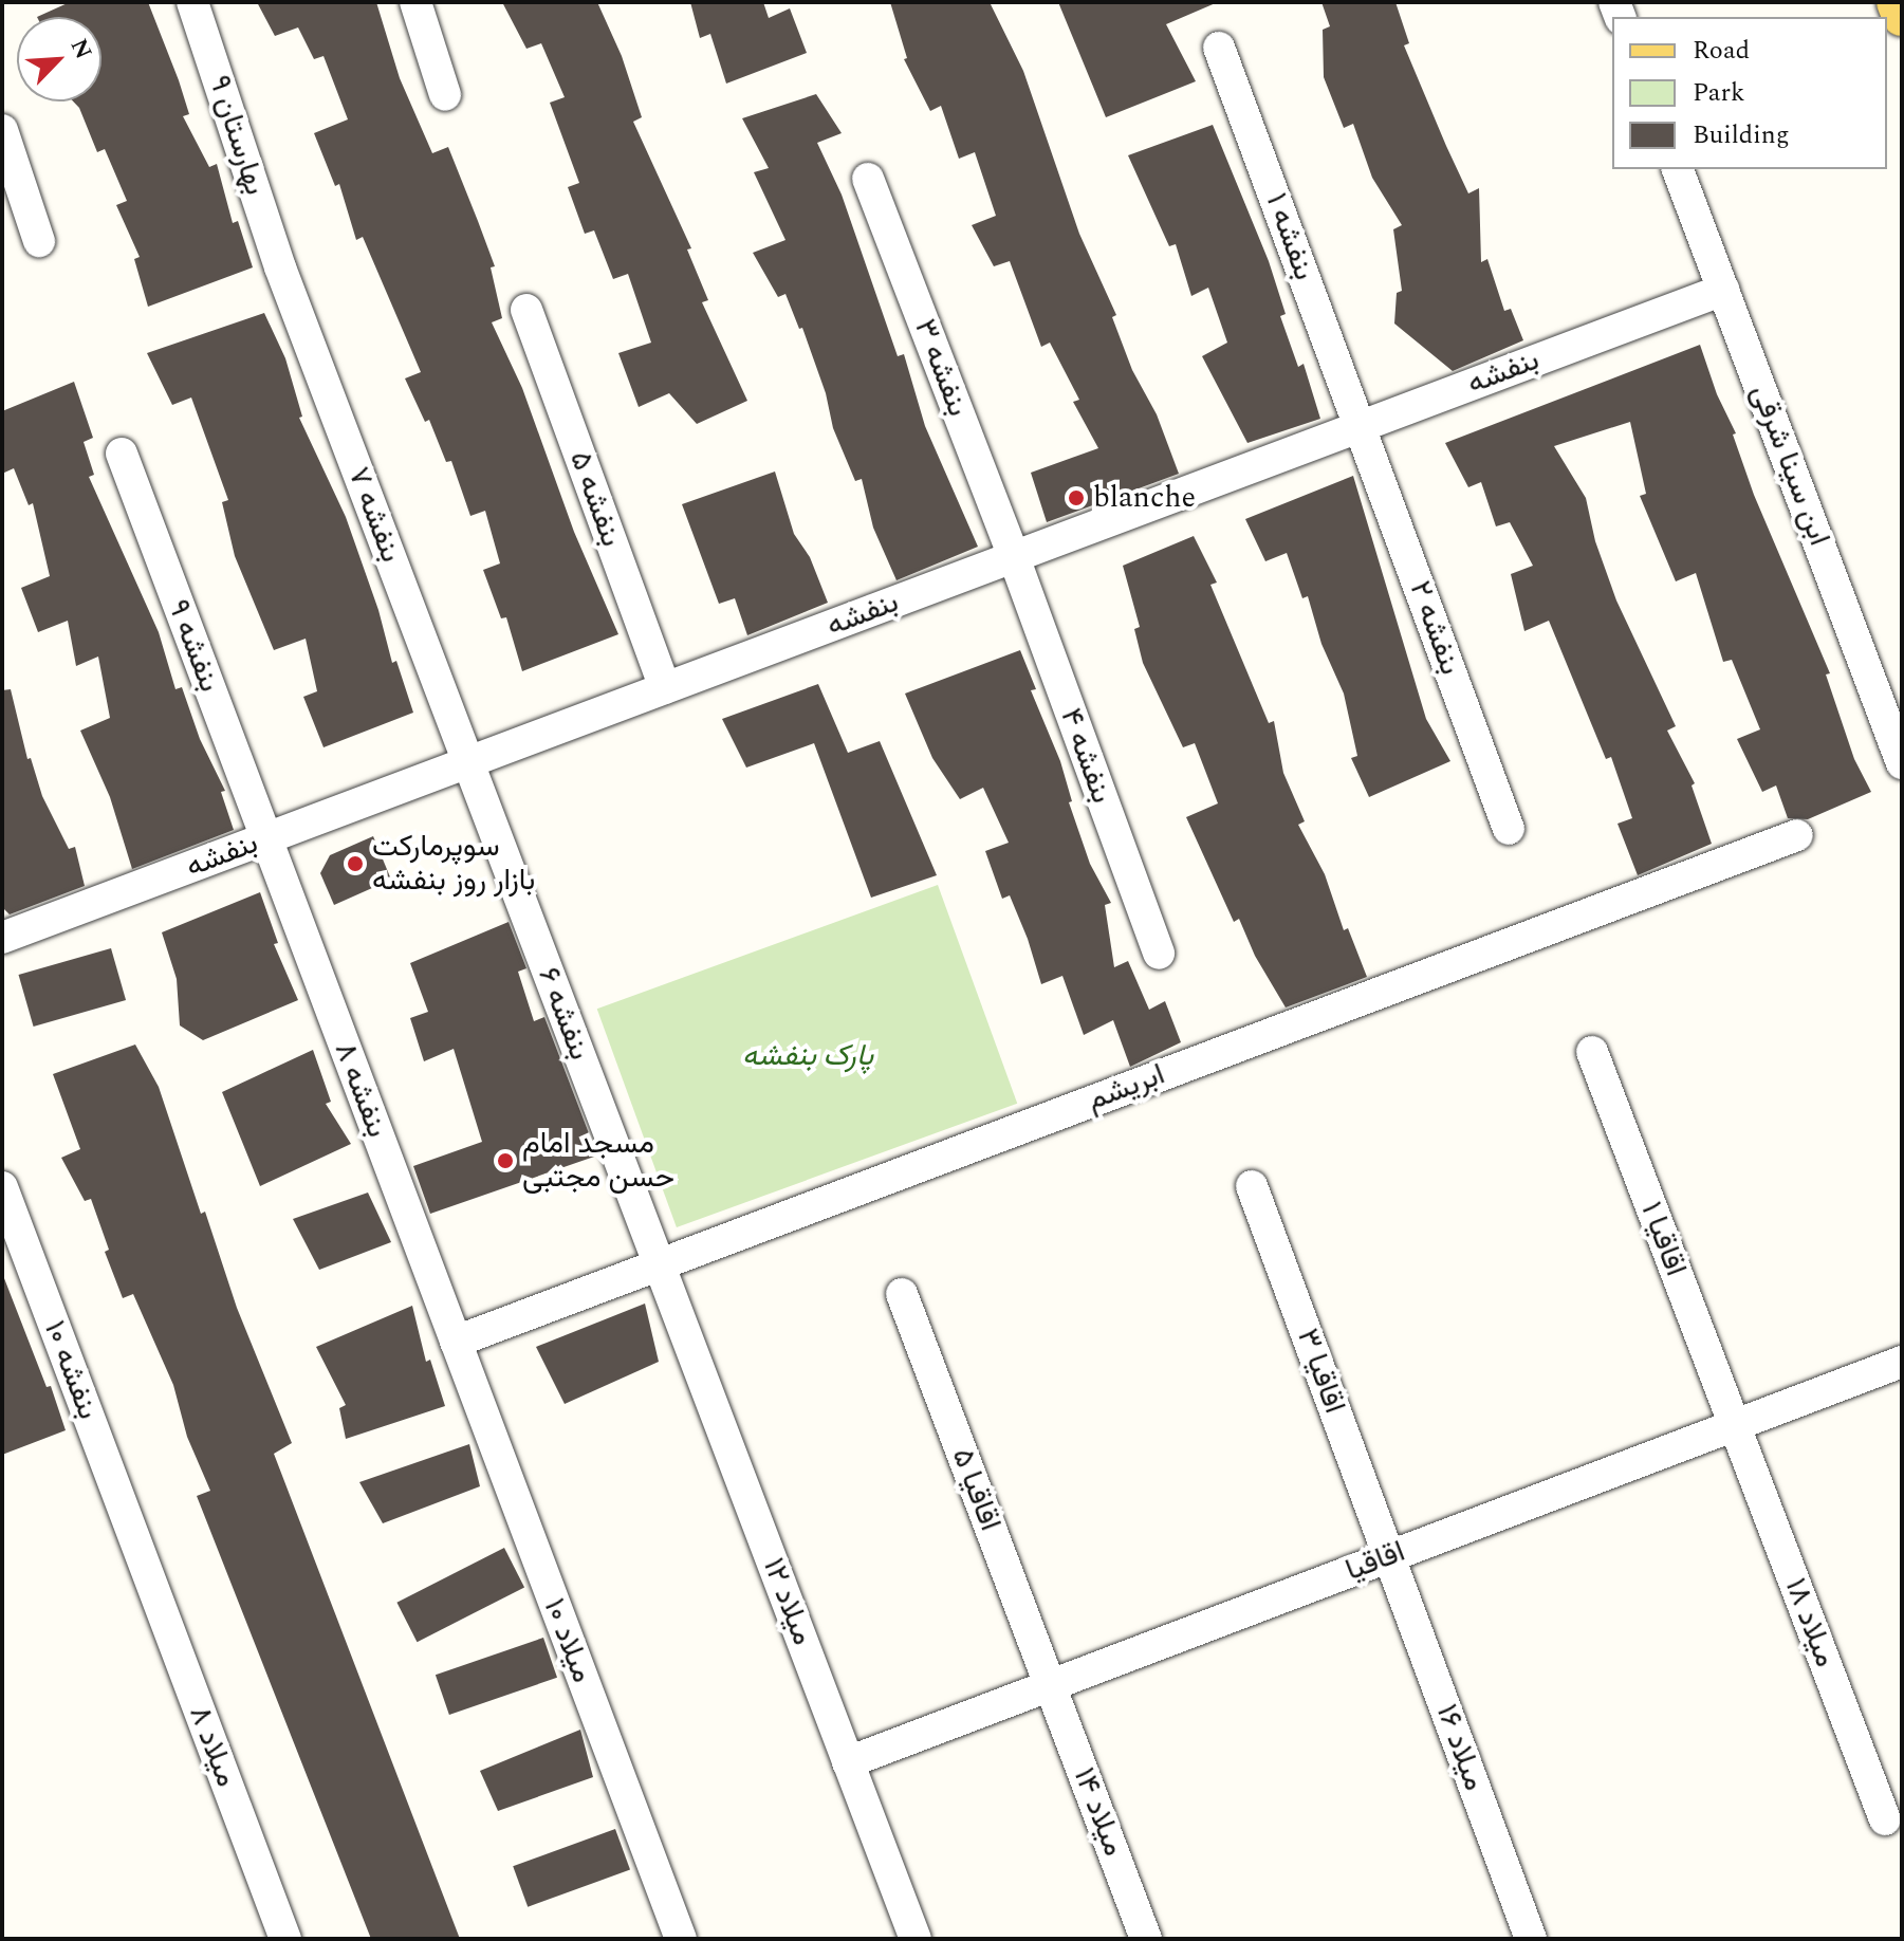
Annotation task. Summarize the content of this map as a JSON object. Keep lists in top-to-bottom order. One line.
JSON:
{"streets":{"street":["بهارستان ۹","بنفشه ۱","بنفشه ۳","بنفشه","ابن سینا شرقی","بنفشه ۵","بنفشه ۷","بنفشه ۲","بنفشه ۹","بنفشه ۴","بنفشه ۶","ابریشم","بنفشه ۸","اقاقیا ۱","بنفشه ۱۰","اقاقیا ۳","اقاقیا ۵","اقاقیا","میلاد ۱۲","میلاد ۱۸","میلاد ۱۰","میلاد ۸","میلاد ۱۶","میلاد ۱۴"]},"crossings":[["بهارستان ۹","بنفشه ۷"],["بنفشه ۱","بنفشه"],["بنفشه ۱","بنفشه ۲"],["بنفشه ۳","بنفشه"],["بنفشه ۳","بنفشه ۴"],["بنفشه","ابن سینا شرقی"],["بنفشه","بنفشه ۵"],["بنفشه","بنفشه ۷"],["بنفشه","بنفشه ۲"],["بنفشه","بنفشه ۹"],["بنفشه","بنفشه ۴"],["بنفشه","بنفشه ۶"],["بنفشه","بنفشه ۸"],["بنفشه ۷","بنفشه ۶"],["بنفشه ۹","بنفشه ۸"],["بنفشه ۶","ابریشم"],["بنفشه ۶","میلاد ۱۲"],["ابریشم","بنفشه ۸"],["ابریشم","میلاد ۱۲"],["ابریشم","میلاد ۱۰"],["بنفشه ۸","میلاد ۱۰"],["اقاقیا ۱","اقاقیا"],["اقاقیا ۱","میلاد ۱۸"],["بنفشه ۱۰","میلاد ۸"],["اقاقیا ۳","اقاقیا"],["اقاقیا ۳","میلاد ۱۶"],["اقاقیا ۵","اقاقیا"],["اقاقیا ۵","میلاد ۱۴"],["اقاقیا","میلاد ۱۲"],["اقاقیا","میلاد ۱۸"],["اقاقیا","میلاد ۱۶"],["اقاقیا","میلاد ۱۴"]],"parks":["پارک بنفشه"],"places":["blanche","سوپرمارکت بازار روز بنفشه","مسجد امام حسن مجتبی"],"legend":["Road","Park","Building"],"north":"top right"}
